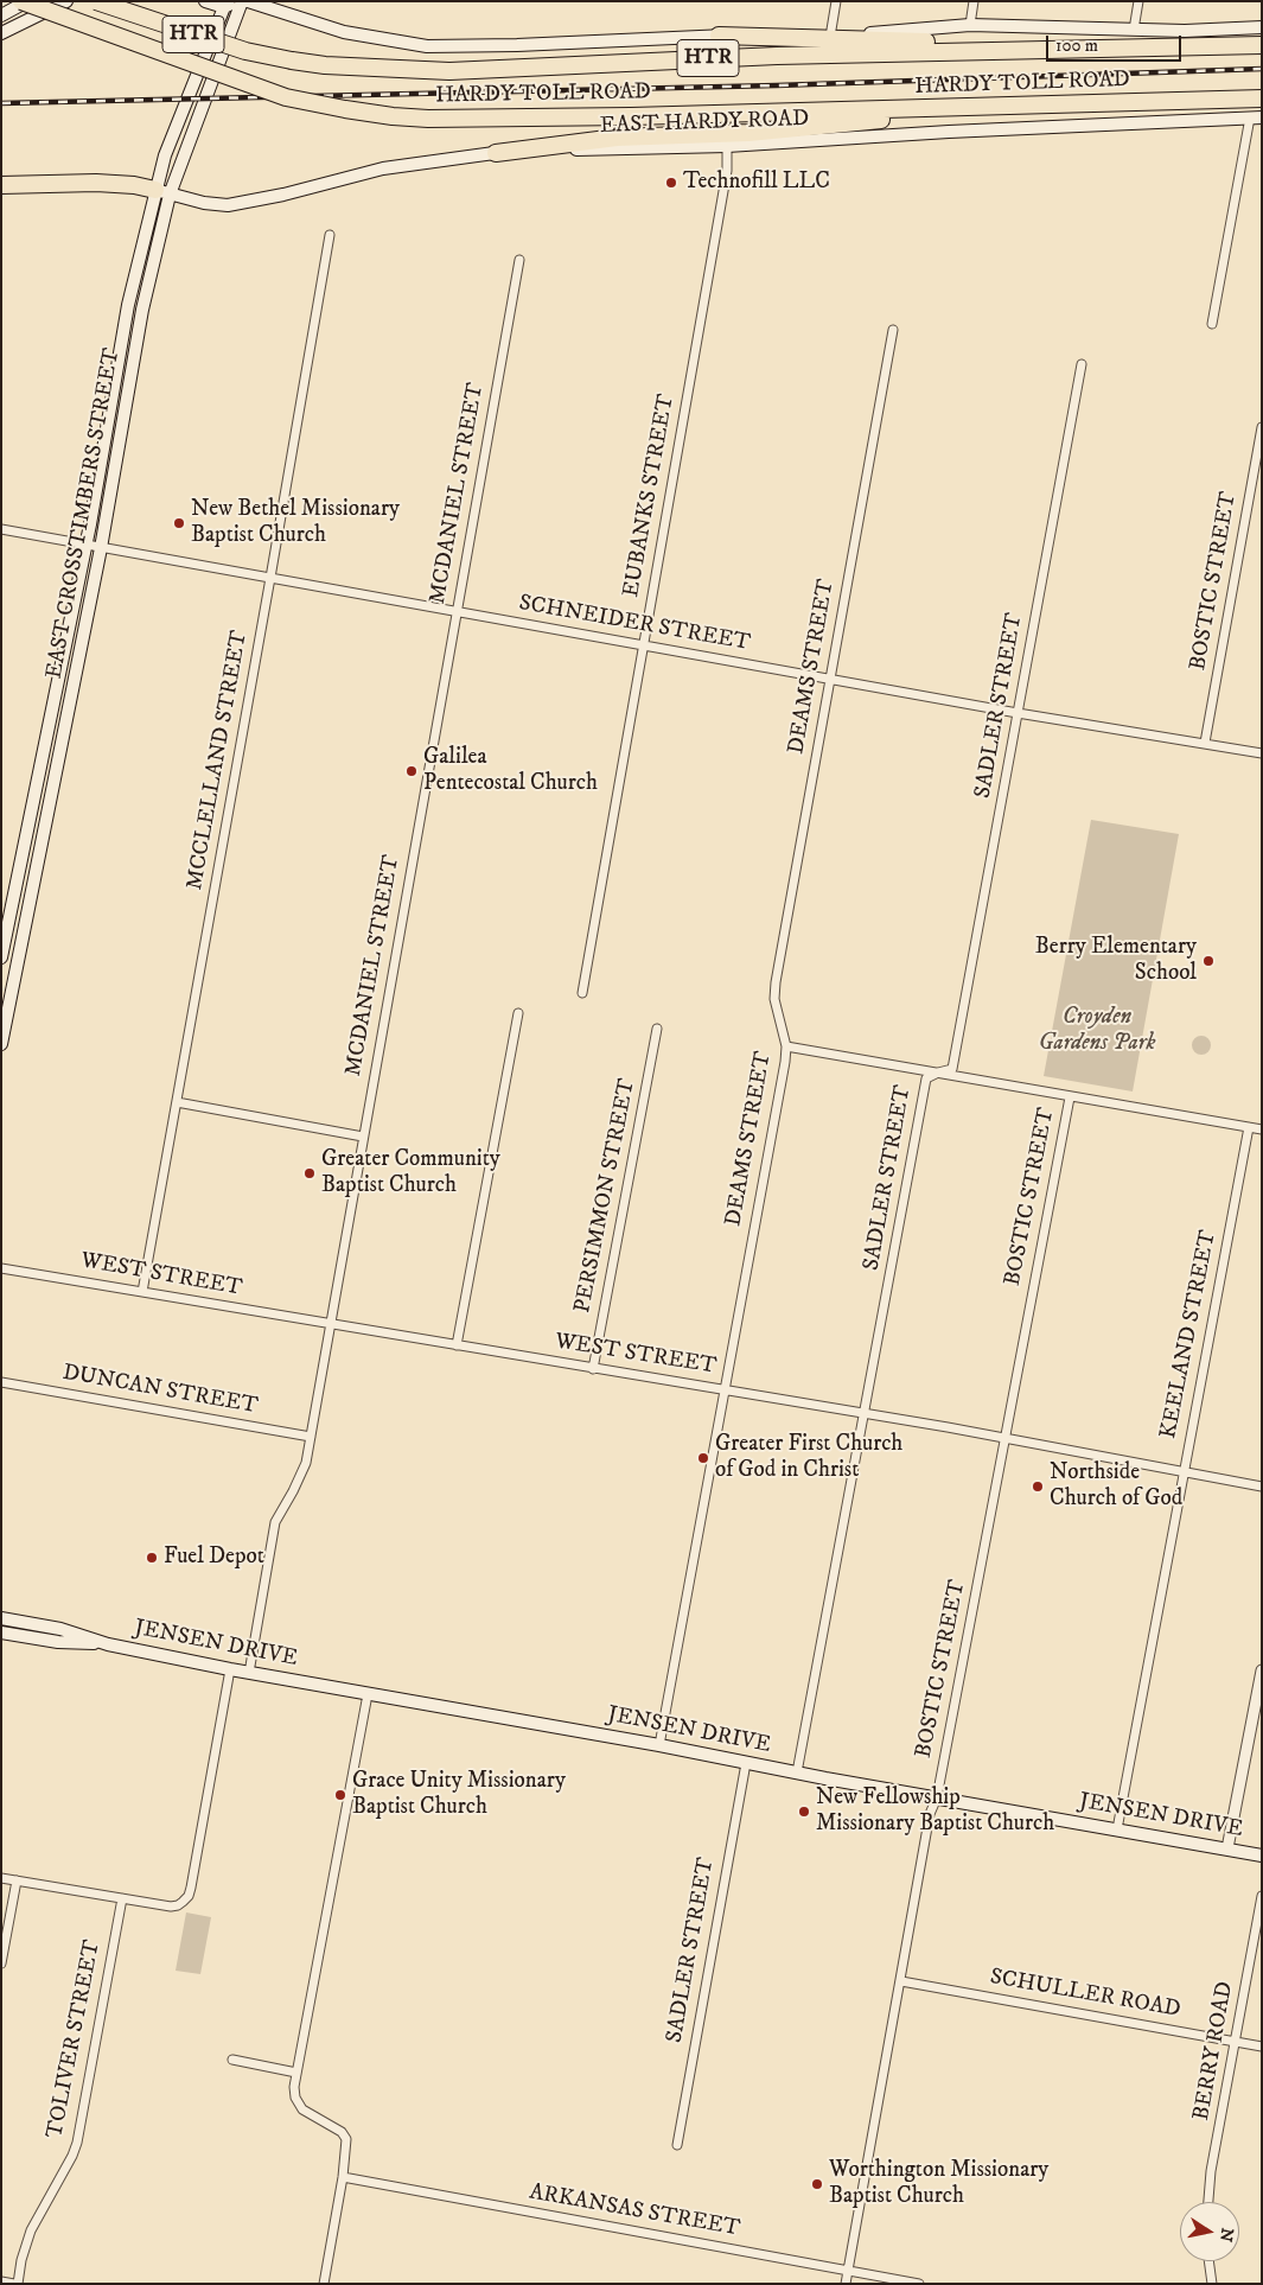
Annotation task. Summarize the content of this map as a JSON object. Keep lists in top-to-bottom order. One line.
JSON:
{"streets":{"highway":["HTR","HARDY TOLL ROAD"],"main road":["EAST HARDY ROAD","EAST CROSSTIMBERS STREET","JENSEN DRIVE"],"street":["MCDANIEL STREET","EUBANKS STREET","BOSTIC STREET","SCHNEIDER STREET","DEAMS STREET","SADLER STREET","MCCLELLAND STREET","PERSIMMON STREET","WEST STREET","KEELAND STREET","DUNCAN STREET","SCHULLER ROAD","TOLIVER STREET","BERRY ROAD","ARKANSAS STREET"]},"crossings":[["EAST HARDY ROAD","EUBANKS STREET"],["EAST HARDY ROAD","EAST CROSSTIMBERS STREET"],["MCDANIEL STREET","SCHNEIDER STREET"],["MCDANIEL STREET","WEST STREET"],["MCDANIEL STREET","DUNCAN STREET"],["MCDANIEL STREET","JENSEN DRIVE"],["EUBANKS STREET","SCHNEIDER STREET"],["EAST CROSSTIMBERS STREET","SCHNEIDER STREET"],["BOSTIC STREET","SCHNEIDER STREET"],["BOSTIC STREET","WEST STREET"],["BOSTIC STREET","JENSEN DRIVE"],["BOSTIC STREET","SCHULLER ROAD"],["BOSTIC STREET","ARKANSAS STREET"],["SCHNEIDER STREET","DEAMS STREET"],["SCHNEIDER STREET","SADLER STREET"],["SCHNEIDER STREET","MCCLELLAND STREET"],["DEAMS STREET","WEST STREET"],["DEAMS STREET","JENSEN DRIVE"],["SADLER STREET","WEST STREET"],["SADLER STREET","JENSEN DRIVE"],["MCCLELLAND STREET","WEST STREET"],["PERSIMMON STREET","WEST STREET"],["WEST STREET","KEELAND STREET"],["KEELAND STREET","JENSEN DRIVE"],["SCHULLER ROAD","BERRY ROAD"]],"parks":["Croyden Gardens Park"],"places":["Technofill LLC","New Bethel Missionary Baptist Church","Galilea Pentecostal Church","Berry Elementary School","Greater Community Baptist Church","Greater First Church of God in Christ","Northside Church of God","Fuel Depot","Grace Unity Missionary Baptist Church","New Fellowship Missionary Baptist Church","Worthington Missionary Baptist Church"],"scale_bar":"100 m","north":"right"}
